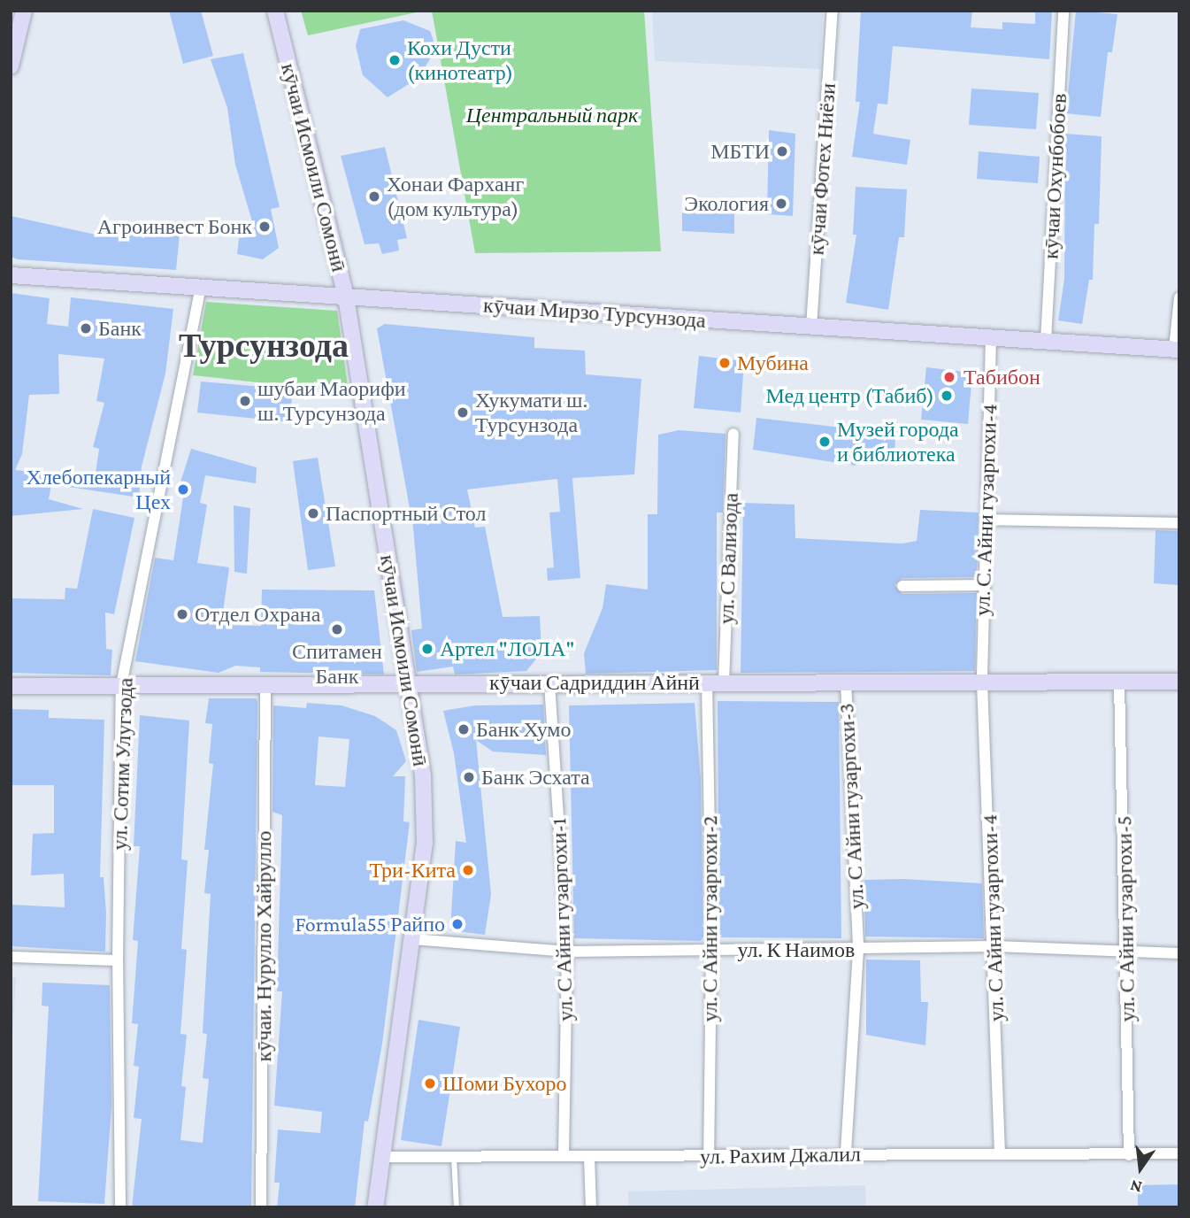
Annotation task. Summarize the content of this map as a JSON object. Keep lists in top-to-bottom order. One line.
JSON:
{"streets":{"street":["кӯчаи Исмоили Сомонӣ","кӯчаи Фотех Ниёзи","кӯчаи Охунбобоев","кӯчаи Мирзо Турсунзода","ул. С. Айни гузаргохи-4","ул. С Вализода","кӯчаи Садриддин Айнӣ","ул. Сотим Улугзода","ул. С Айни гузаргохи-3","ул. С Айни гузаргохи-4","ул. С Айни гузаргохи-2","ул. С Айни гузаргохи-5","ул. С Айни гузаргохи-1","кӯчаи. Нурулло Хайрулло","ул. К Наимов","ул. Рахим Джалил"]},"crossings":[["кӯчаи Исмоили Сомонӣ","кӯчаи Мирзо Турсунзода"],["кӯчаи Исмоили Сомонӣ","кӯчаи Садриддин Айнӣ"],["кӯчаи Исмоили Сомонӣ","ул. К Наимов"],["кӯчаи Исмоили Сомонӣ","ул. Рахим Джалил"],["кӯчаи Фотех Ниёзи","кӯчаи Мирзо Турсунзода"],["кӯчаи Охунбобоев","кӯчаи Мирзо Турсунзода"],["кӯчаи Мирзо Турсунзода","ул. С. Айни гузаргохи-4"],["кӯчаи Мирзо Турсунзода","ул. Сотим Улугзода"],["ул. С. Айни гузаргохи-4","кӯчаи Садриддин Айнӣ"],["ул. С. Айни гузаргохи-4","ул. С Айни гузаргохи-4"],["ул. С Вализода","кӯчаи Садриддин Айнӣ"],["кӯчаи Садриддин Айнӣ","ул. Сотим Улугзода"],["кӯчаи Садриддин Айнӣ","ул. С Айни гузаргохи-3"],["кӯчаи Садриддин Айнӣ","ул. С Айни гузаргохи-4"],["кӯчаи Садриддин Айнӣ","ул. С Айни гузаргохи-2"],["кӯчаи Садриддин Айнӣ","ул. С Айни гузаргохи-5"],["кӯчаи Садриддин Айнӣ","ул. С Айни гузаргохи-1"],["кӯчаи Садриддин Айнӣ","кӯчаи. Нурулло Хайрулло"],["ул. С Айни гузаргохи-3","ул. К Наимов"],["ул. С Айни гузаргохи-3","ул. Рахим Джалил"],["ул. С Айни гузаргохи-4","ул. К Наимов"],["ул. С Айни гузаргохи-4","ул. Рахим Джалил"],["ул. С Айни гузаргохи-2","ул. К Наимов"],["ул. С Айни гузаргохи-2","ул. Рахим Джалил"],["ул. С Айни гузаргохи-5","ул. К Наимов"],["ул. С Айни гузаргохи-5","ул. Рахим Джалил"],["ул. С Айни гузаргохи-1","ул. К Наимов"],["ул. С Айни гузаргохи-1","ул. Рахим Джалил"]],"districts":["Турсунзода"],"parks":["Центральный парк"],"places":["Кохи Дусти (кинотеатр)","МБТИ","Хонаи Фарханг (дом культура)","Экология","Агроинвест Бонк","Банк","Мубина","Табибон","Мед центр (Табиб)","шубаи Маорифи ш. Турсунзода","Хукумати ш. Турсунзода","Музей города и библиотека","Хлебопекарный Цех","Паспортный Стол","Отдел Охрана","Спитамен Банк","Артел \"ЛОЛА\"","Банк Хумо","Банк Эсхата","Три-Кита","Formula55 Райпо","Шоми Бухоро"],"north":"bottom"}
